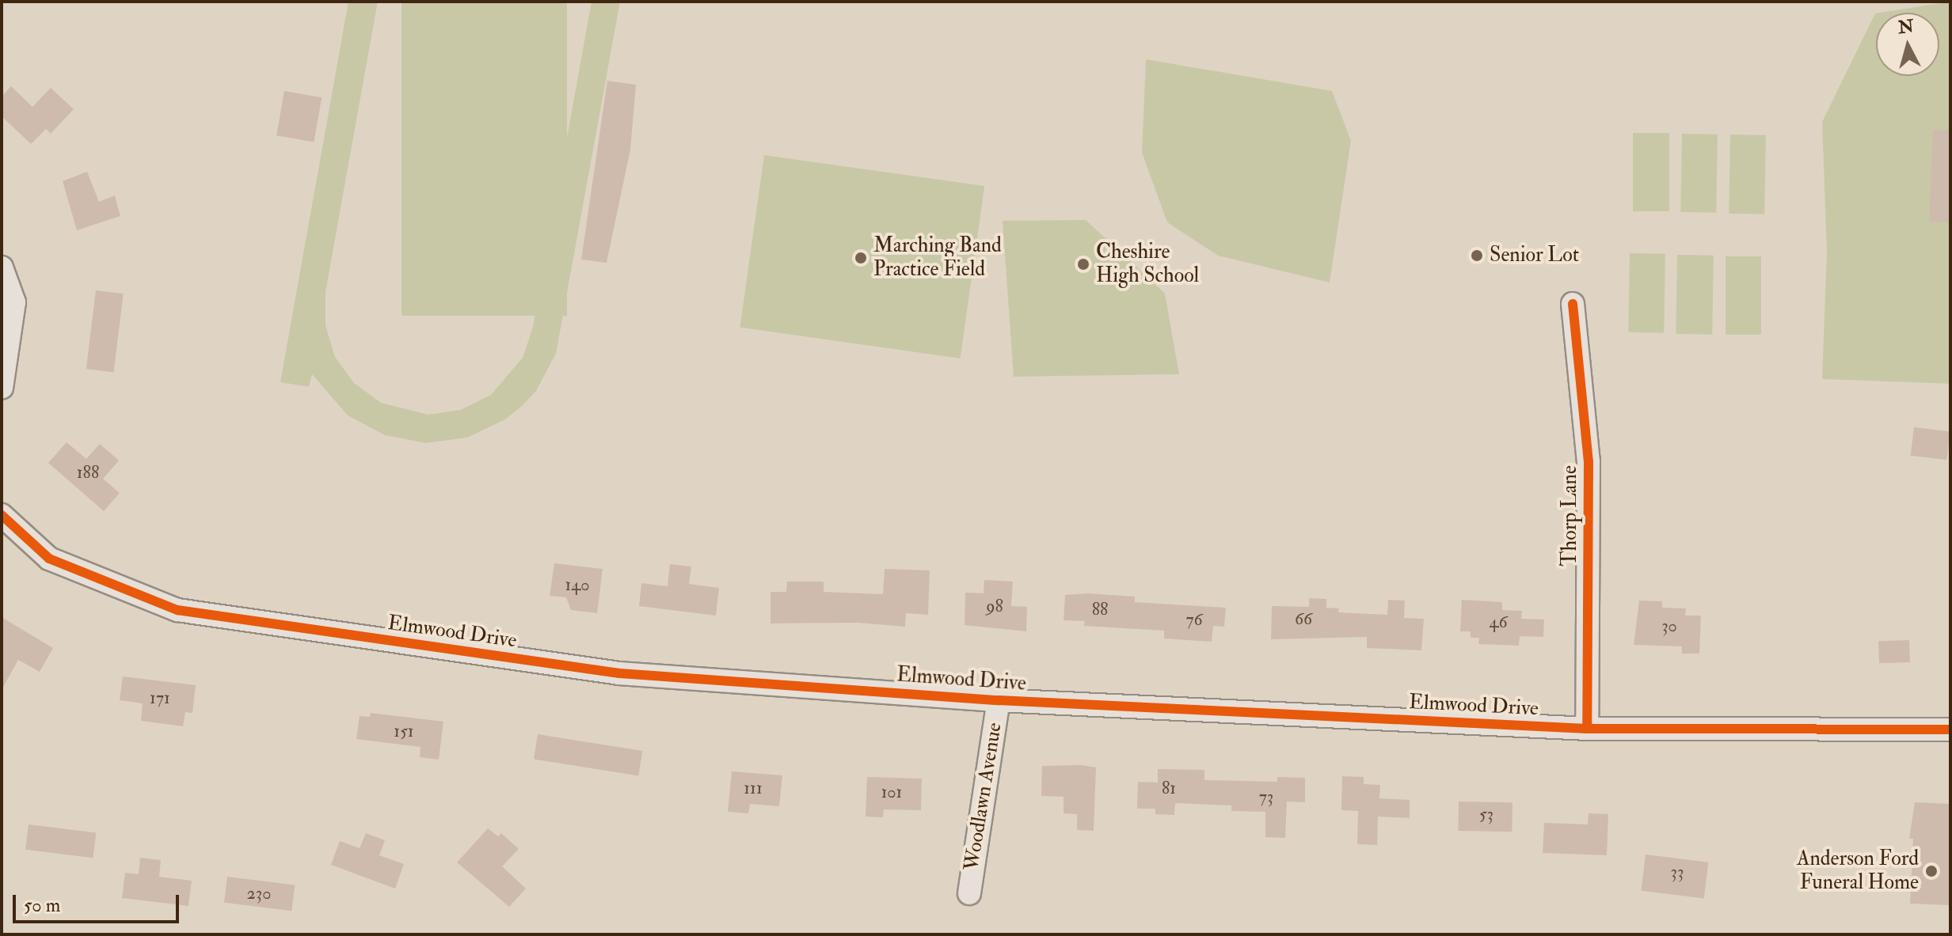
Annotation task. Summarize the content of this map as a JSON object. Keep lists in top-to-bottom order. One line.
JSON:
{"streets":{"street":["Thorp Lane","Elmwood Drive","Woodlawn Avenue"]},"crossings":[["Thorp Lane","Elmwood Drive"],["Elmwood Drive","Woodlawn Avenue"]],"places":["Senior Lot","Marching Band Practice Field","Cheshire High School","Anderson Ford Funeral Home"],"house_numbers":["188","140","98","88","66","76","46","30","171","151","111","81","101","73","53","33","230"],"scale_bar":"50 m","north":"top"}
